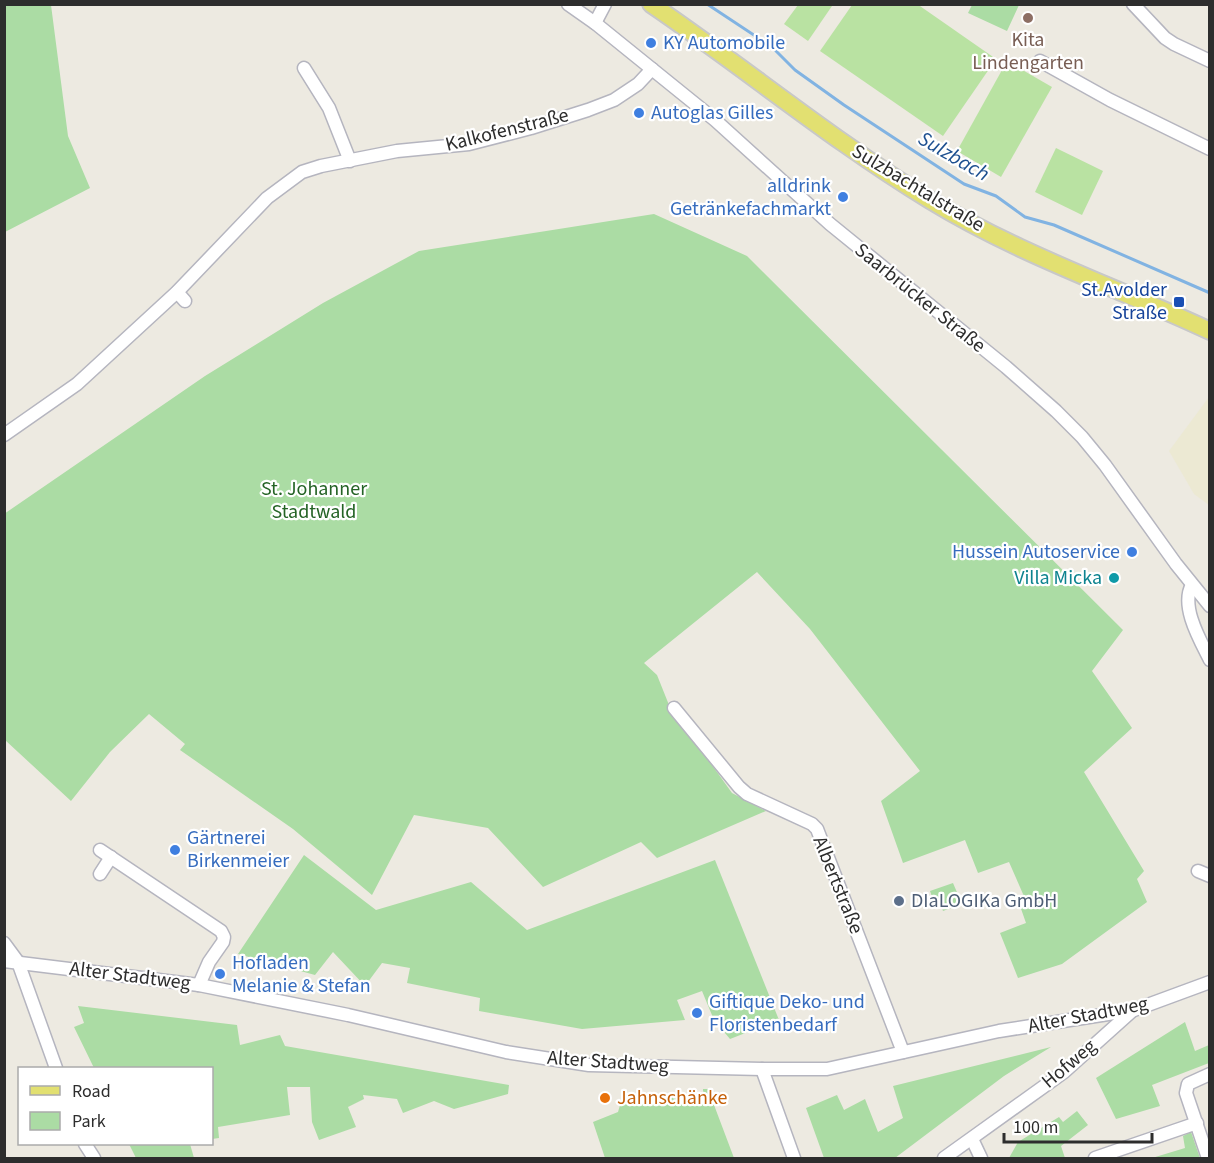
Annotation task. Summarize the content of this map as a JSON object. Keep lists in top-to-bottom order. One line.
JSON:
{"streets":{"main road":["Sulzbachtalstraße"],"street":["Kalkofenstraße","Saarbrücker Straße","Albertstraße","Alter Stadtweg","Hofweg"]},"crossings":[["Kalkofenstraße","Saarbrücker Straße"],["Albertstraße","Alter Stadtweg"],["Alter Stadtweg","Hofweg"]],"water":["Sulzbach"],"parks":["St. Johanner Stadtwald"],"places":{"other":["Kita Lindengarten","KY Automobile","Autoglas Gilles","alldrink Getränkefachmarkt","Hussein Autoservice","Villa Micka","Gärtnerei Birkenmeier","DIaLOGIKa GmbH","Hofladen Melanie & Stefan","Giftique Deko- und Floristenbedarf","Jahnschänke"],"transit":["St.Avolder Straße"]},"legend":["Road","Park"],"scale_bar":"100 m"}
